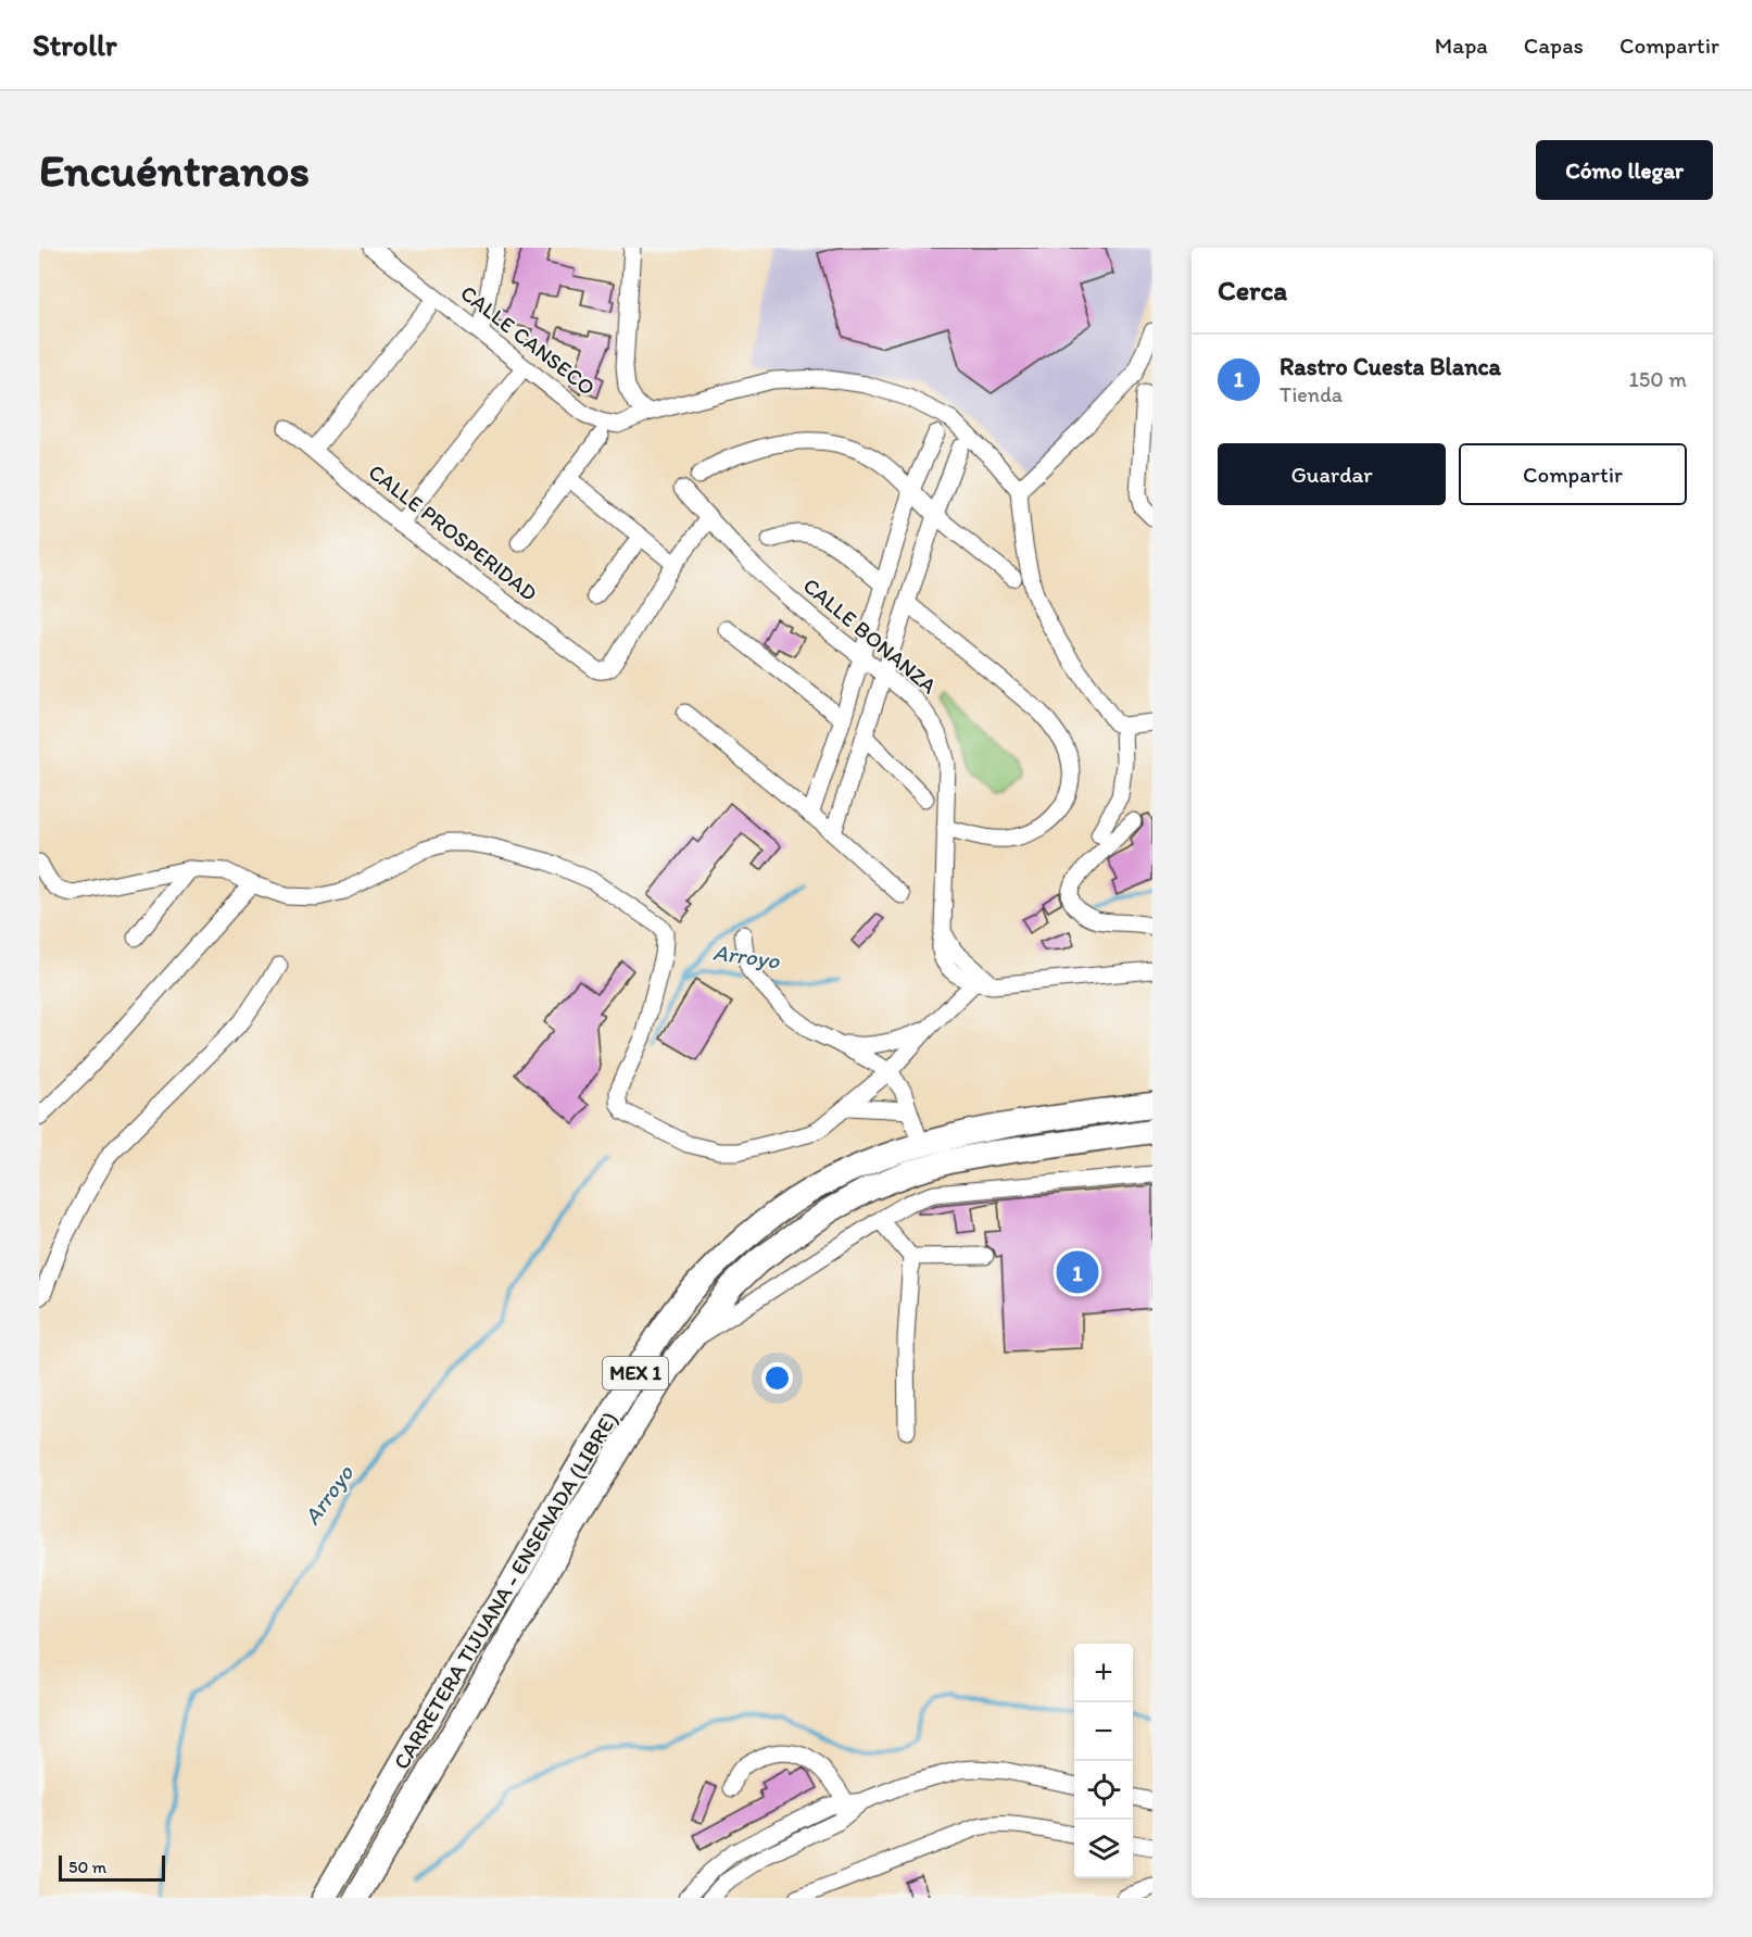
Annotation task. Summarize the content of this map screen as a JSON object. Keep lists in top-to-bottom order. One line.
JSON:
{"streets":{"highway":["MEX 1","CARRETERA TIJUANA - ENSENADA (LIBRE)"],"street":["CALLE CANSECO","CALLE PROSPERIDAD","CALLE BONANZA"]},"water":["Arroyo"],"scale_bar":"50 m","page":{"header":"Strollr","nav":["Mapa","Capas","Compartir"],"buttons":["Cómo llegar",["Guardar","Compartir"]],"title":"Encuéntranos","heading":"Cerca","list":[{"mark":"1","name":"Rastro Cuesta Blanca","note":"Tienda","value":"150 m"}],"pins":"1","map_buttons":["+","−"],"scale":"50 m"}}
